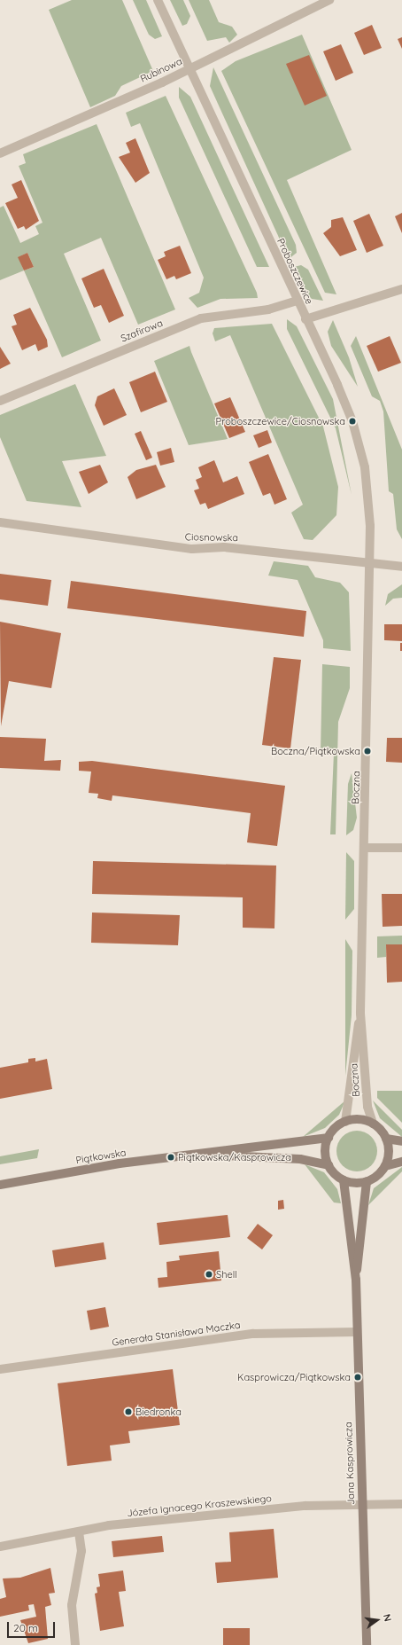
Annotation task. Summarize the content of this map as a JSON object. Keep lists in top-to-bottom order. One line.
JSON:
{"streets":{"main road":["Piątkowska","Jana Kasprowicza"],"street":["Rubinowa","Proboszczewice","Szafirowa","Ciosnowska","Boczna","Generała Stanisława Maczka","Józefa Ignacego Kraszewskiego"]},"crossings":[["Rubinowa","Proboszczewice"],["Proboszczewice","Szafirowa"],["Proboszczewice","Ciosnowska"],["Proboszczewice","Boczna"],["Ciosnowska","Boczna"],["Boczna","Piątkowska"],["Boczna","Jana Kasprowicza"],["Piątkowska","Jana Kasprowicza"],["Generała Stanisława Maczka","Jana Kasprowicza"],["Jana Kasprowicza","Józefa Ignacego Kraszewskiego"]],"places":["Proboszczewice/Ciosnowska","Boczna/Piątkowska","Piątkowska/Kasprowicza","Shell","Kasprowicza/Piątkowska","Biedronka"],"scale_bar":"20 m","north":"right"}
